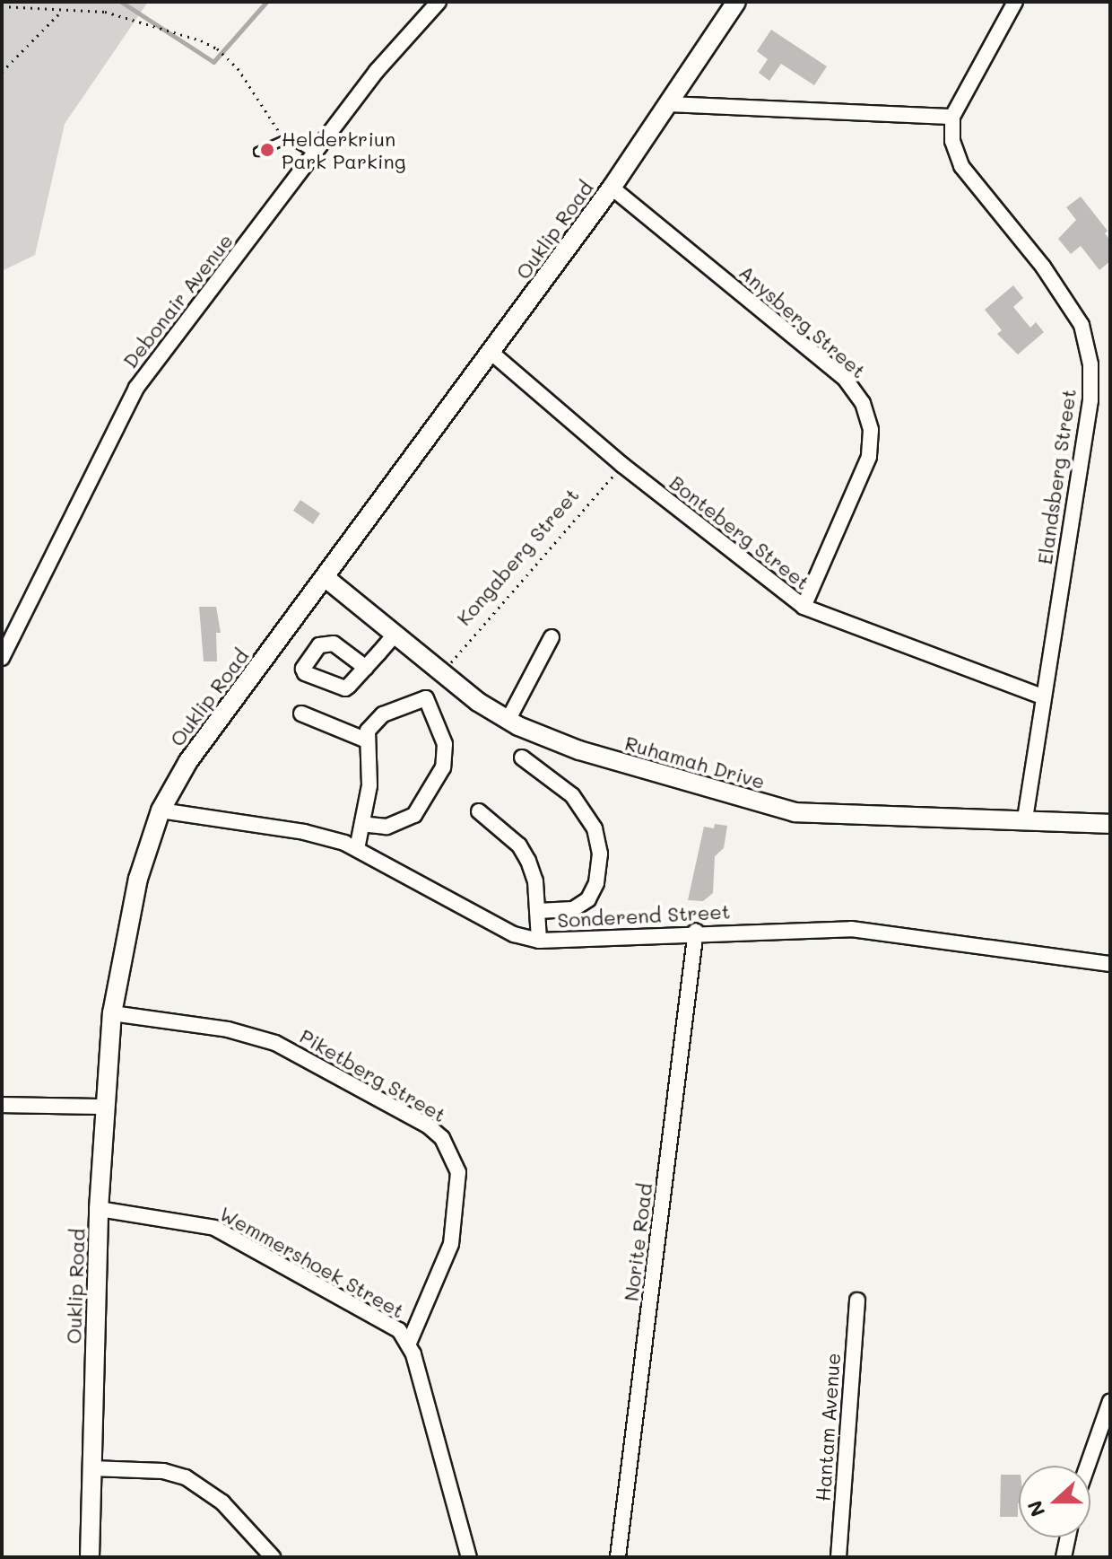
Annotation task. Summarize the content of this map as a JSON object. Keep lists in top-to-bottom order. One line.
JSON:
{"streets":{"street":["Ouklip Road","Debonair Avenue","Anysberg Street","Elandsberg Street","Bonteberg Street","Ruhamah Drive","Sonderend Street","Piketberg Street","Norite Road","Wemmershoek Street","Hantam Avenue"],"path":["Kongaberg Street"]},"crossings":[["Ouklip Road","Anysberg Street"],["Ouklip Road","Bonteberg Street"],["Ouklip Road","Ruhamah Drive"],["Ouklip Road","Sonderend Street"],["Ouklip Road","Piketberg Street"],["Ouklip Road","Wemmershoek Street"],["Anysberg Street","Bonteberg Street"],["Elandsberg Street","Bonteberg Street"],["Elandsberg Street","Ruhamah Drive"],["Bonteberg Street","Kongaberg Street"],["Kongaberg Street","Ruhamah Drive"],["Sonderend Street","Norite Road"],["Piketberg Street","Wemmershoek Street"]],"places":["Helderkriun Park Parking"],"north":"left"}
